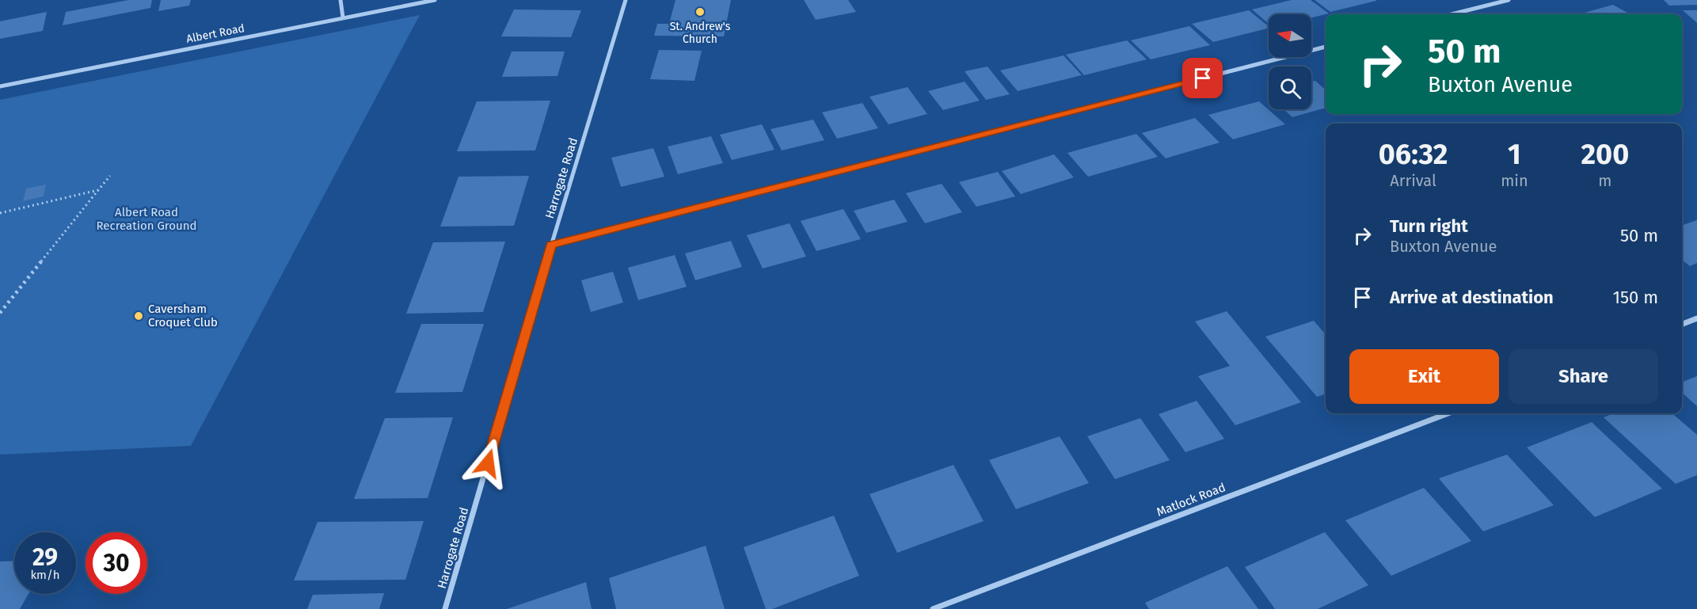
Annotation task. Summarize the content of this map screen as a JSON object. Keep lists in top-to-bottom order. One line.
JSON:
{"streets":{"street":["Albert Road","Harrogate Road","Matlock Road"]},"parks":["Albert Road Recreation Ground"],"places":["St. Andrew's Church","Caversham Croquet Club"],"north":"left","page":{"turn":["50 m","Buxton Avenue"],"eta":["06:32","Arrival","1","min","200","m"],"list":[{"name":"Turn right","note":"Buxton Avenue","value":"50 m"},{"name":"Arrive at destination","value":"150 m"}],"buttons":["Exit","Share"],"speed":"29 km/h","limit":"30"}}
